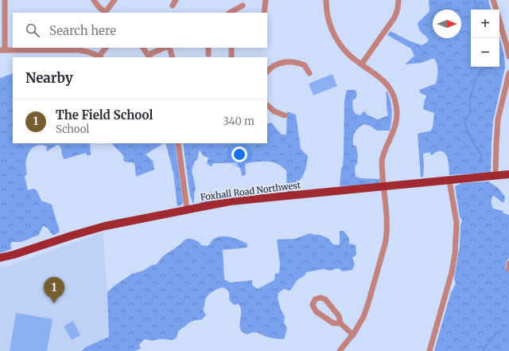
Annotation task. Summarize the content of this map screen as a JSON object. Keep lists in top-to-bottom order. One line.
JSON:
{"streets":{"main road":["Foxhall Road Northwest"]},"north":"right","page":{"map_buttons":["+","−"],"search":"Search here","heading":"Nearby","list":[{"mark":"1","name":"The Field School","note":"School","value":"340 m"}],"pins":"1"}}
